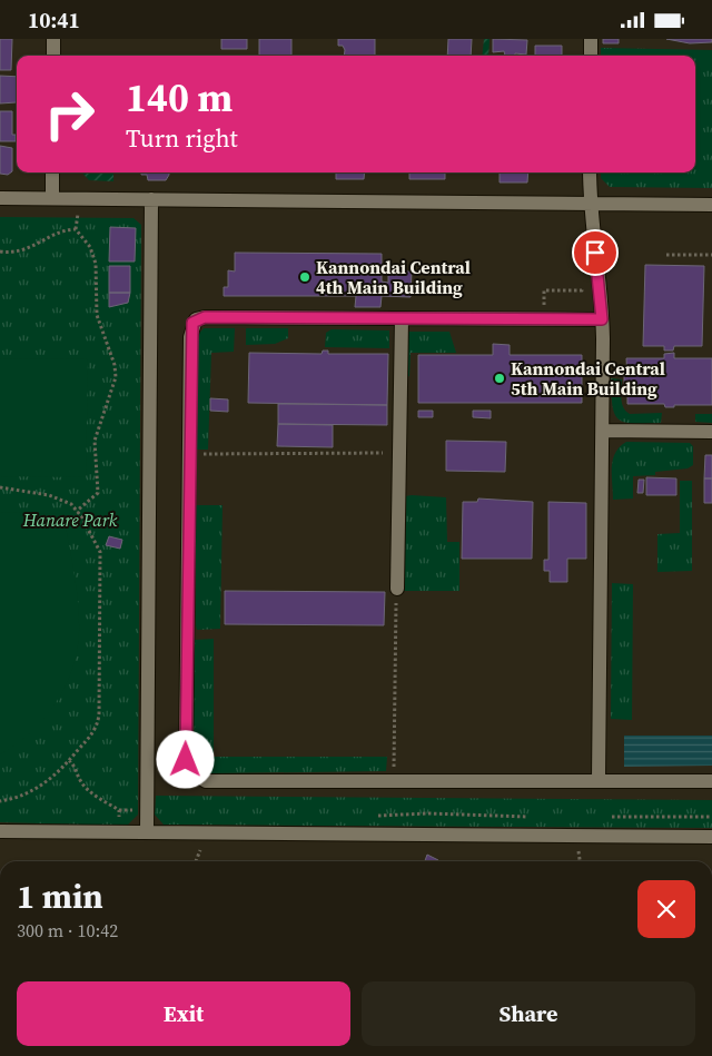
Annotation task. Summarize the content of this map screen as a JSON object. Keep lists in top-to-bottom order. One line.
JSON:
{"parks":["Hanare Park"],"places":["Kannondai Central 4th Main Building","Kannondai Central 5th Main Building"],"page":{"status":"10:41","turn":["140 m","Turn right"],"heading":["1 min","300 m · 10:42"],"buttons":["Exit","Share"]}}
